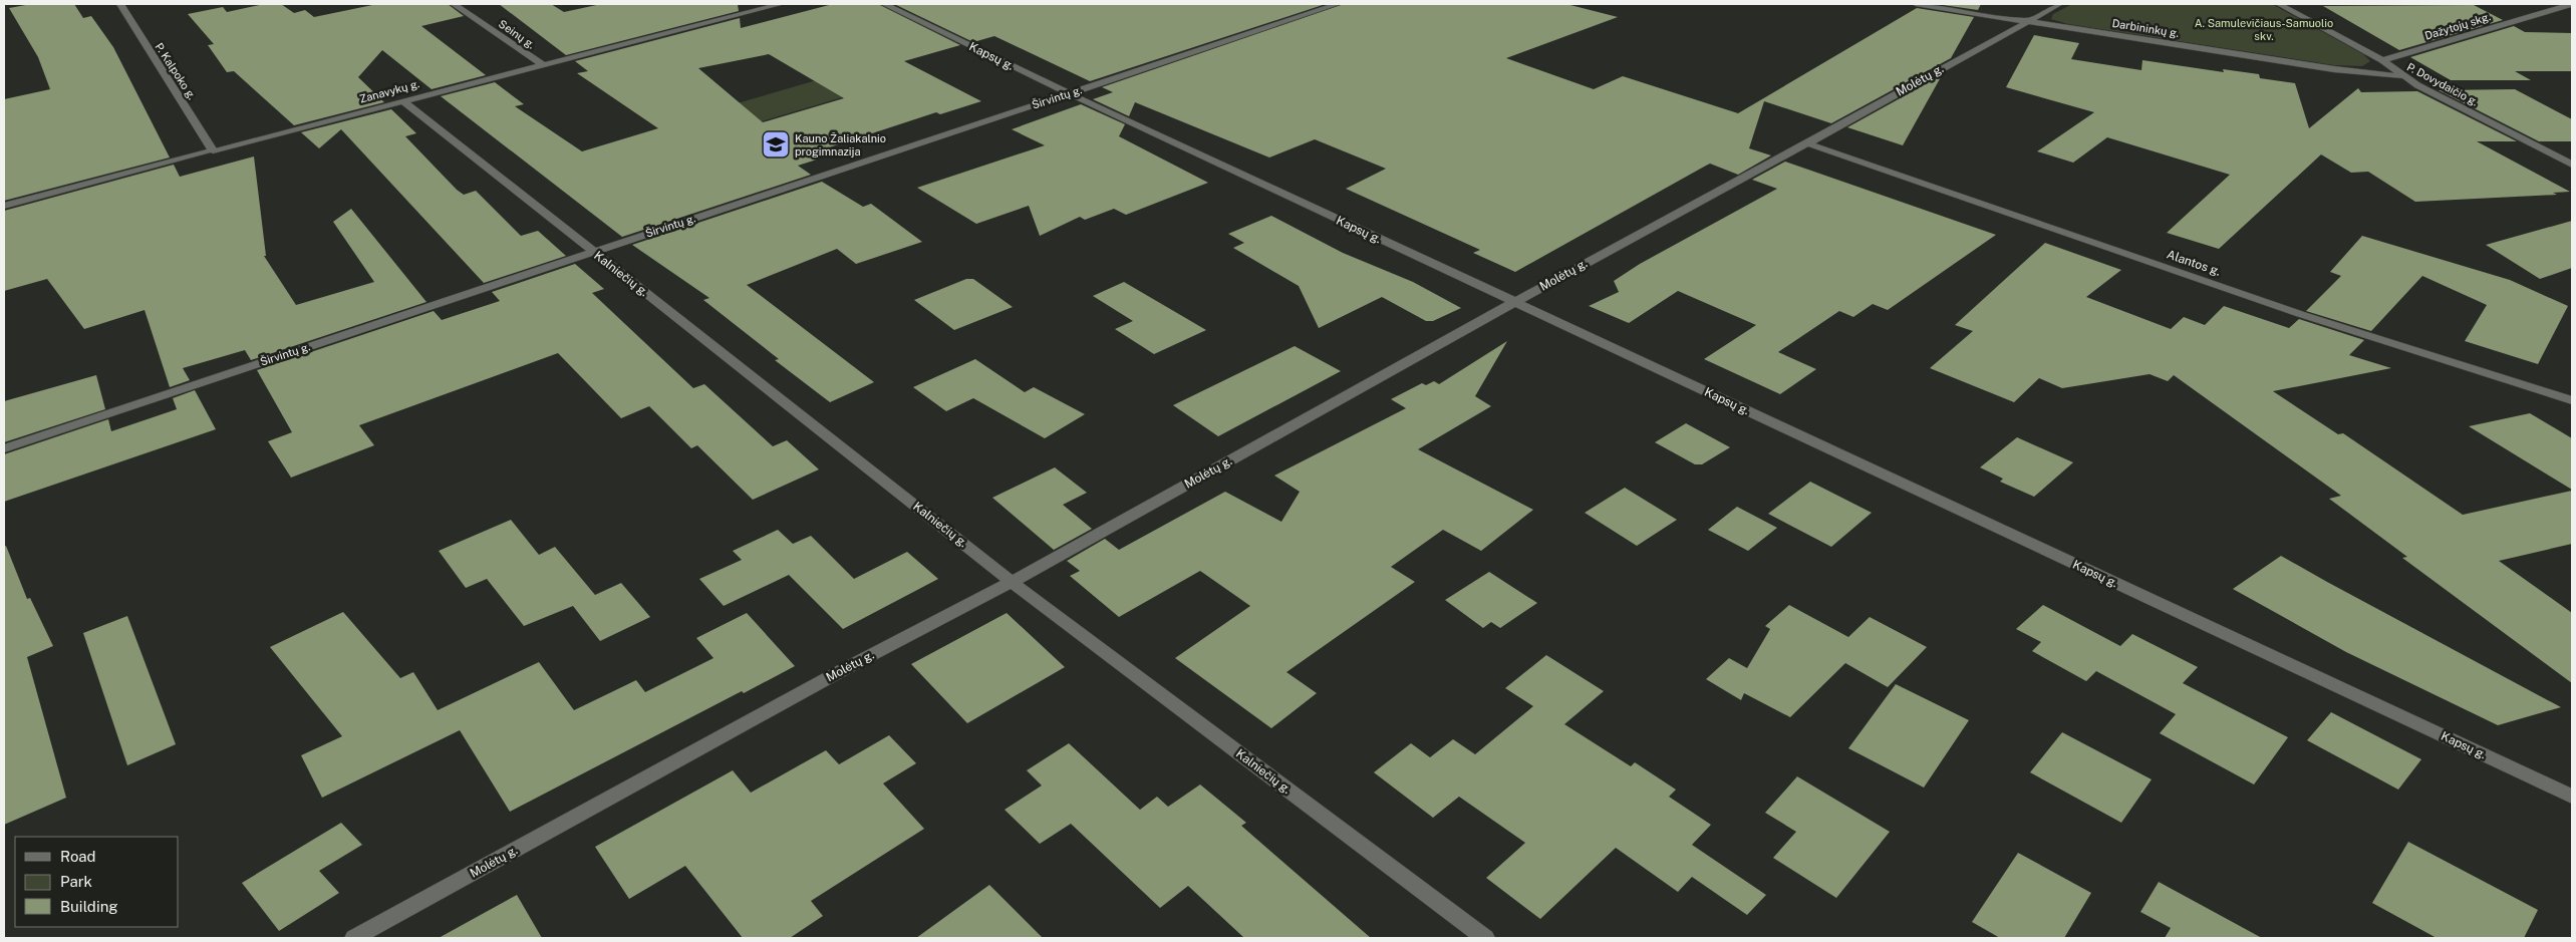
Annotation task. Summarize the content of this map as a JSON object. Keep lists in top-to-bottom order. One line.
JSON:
{"streets":{"street":["Dažytojų skg.","Darbininkų g.","Seinų g.","Kapsų g.","P. Kalpoko g.","Molėtų g.","P. Dovydaičio g.","Zanavykų g.","Širvintų g.","Alantos g.","Kalniečių g."]},"crossings":[["Dažytojų skg.","P. Dovydaičio g."],["Darbininkų g.","Molėtų g."],["Darbininkų g.","P. Dovydaičio g."],["Seinų g.","Zanavykų g."],["Kapsų g.","Molėtų g."],["Kapsų g.","Širvintų g."],["P. Kalpoko g.","Zanavykų g."],["Molėtų g.","Alantos g."],["Molėtų g.","Kalniečių g."],["Zanavykų g.","Kalniečių g."],["Širvintų g.","Kalniečių g."]],"parks":["A. Samulevičiaus-Samuolio skv."],"places":{"school or university":["Kauno Žaliakalnio progimnazija"]},"legend":["Road","Park","Building"]}
